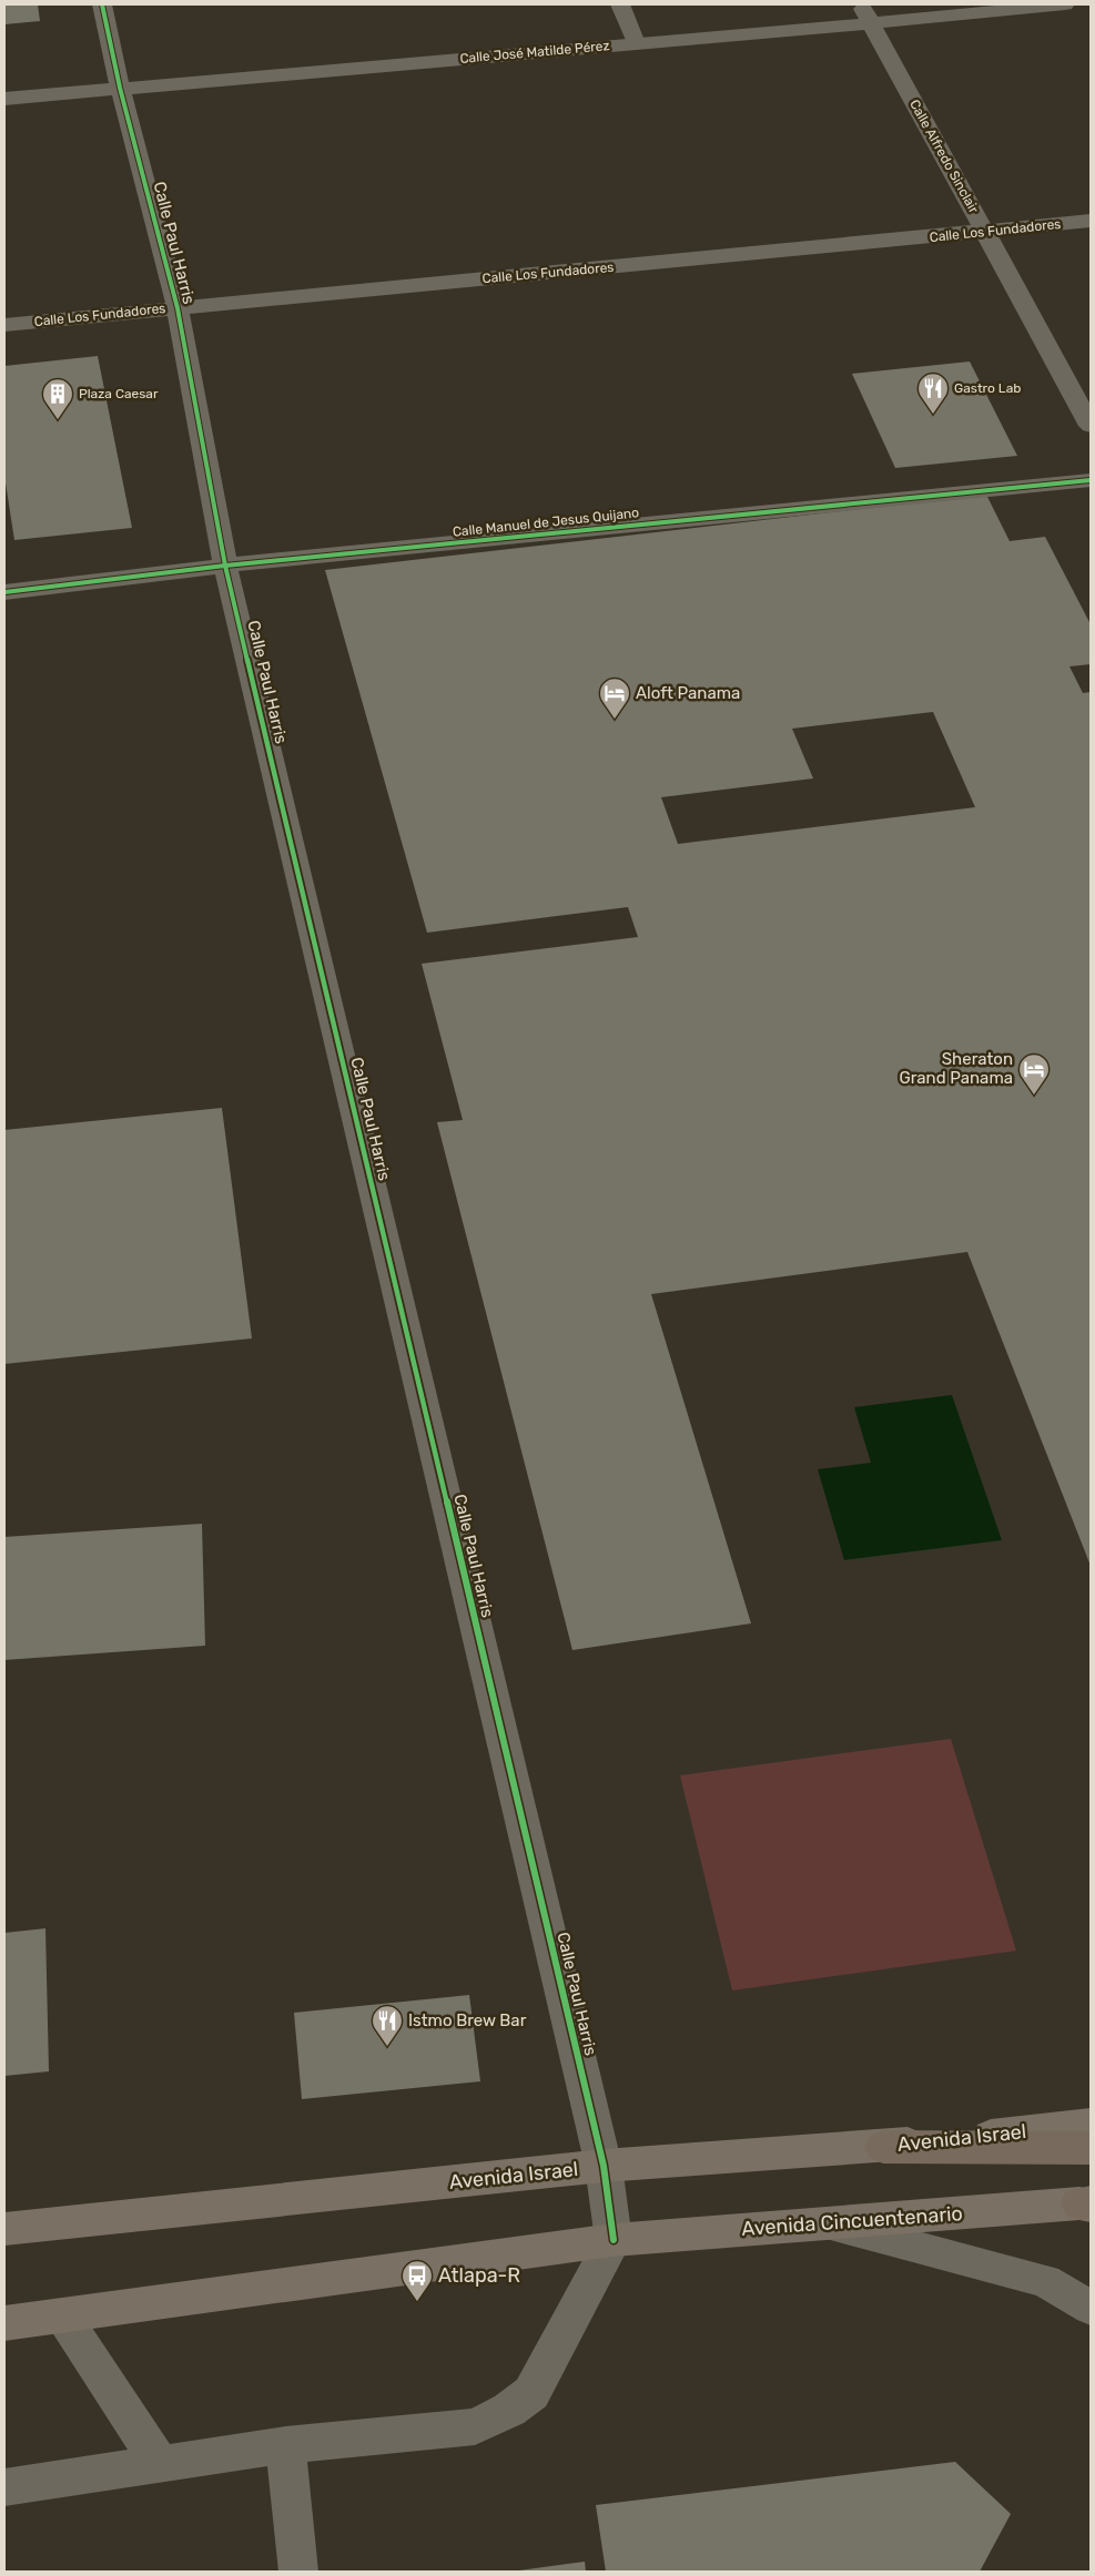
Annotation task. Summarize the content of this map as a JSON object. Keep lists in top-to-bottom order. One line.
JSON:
{"streets":{"main road":["Avenida Israel","Avenida Cincuentenario"],"street":["Calle José Matilde Pérez","Calle Alfredo Sinclair","Calle Los Fundadores","Calle Paul Harris","Calle Manuel de Jesus Quijano"]},"crossings":[["Calle José Matilde Pérez","Calle Alfredo Sinclair"],["Calle José Matilde Pérez","Calle Paul Harris"],["Calle Alfredo Sinclair","Calle Los Fundadores"],["Calle Los Fundadores","Calle Paul Harris"],["Calle Paul Harris","Calle Manuel de Jesus Quijano"],["Calle Paul Harris","Avenida Israel"],["Calle Paul Harris","Avenida Cincuentenario"]],"places":{"restaurant":["Gastro Lab","Istmo Brew Bar"],"building":["Plaza Caesar"],"hotel":["Aloft Panama","Sheraton Grand Panama"],"bus stop":["Atlapa-R"]}}
